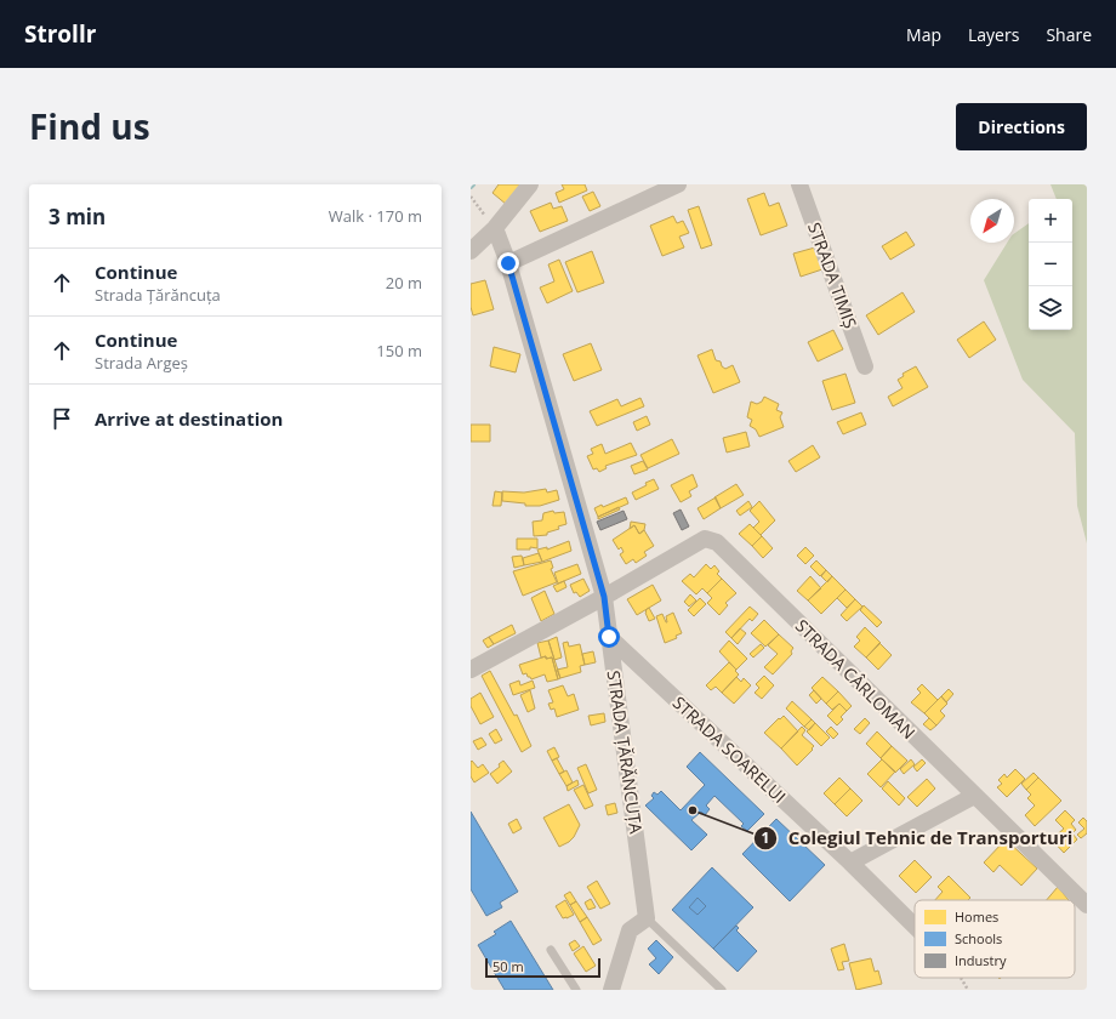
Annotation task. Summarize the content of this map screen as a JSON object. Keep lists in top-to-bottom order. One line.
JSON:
{"streets":{"street":["STRADA TIMIȘ","STRADA CÂRLOMAN","STRADA SOARELUI","STRADA ȚĂRĂNCUȚA"]},"crossings":[["STRADA CÂRLOMAN","STRADA ȚĂRĂNCUȚA"],["STRADA SOARELUI","STRADA ȚĂRĂNCUȚA"]],"places":["Colegiul Tehnic de Transporturi"],"legend":["Homes","Schools","Industry"],"scale_bar":"50 m","north":"bottom left","page":{"header":"Strollr","nav":["Map","Layers","Share"],"title":"Find us","buttons":"Directions","heading":["3 min","Walk · 170 m"],"map_buttons":["+","−"],"list":[["Continue","Strada Țărăncuța","20 m"],["Continue","Strada Argeș","150 m"],"Arrive at destination"],"scale":"50 m"}}
